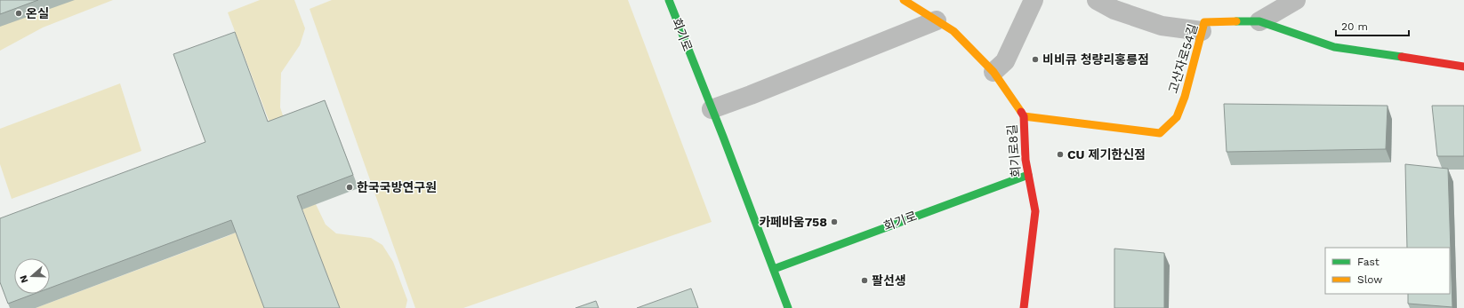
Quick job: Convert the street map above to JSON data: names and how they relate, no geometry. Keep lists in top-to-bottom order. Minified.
{"streets":{"street":["회기로","고산자로54길","회기로8길"]},"crossings":[["회기로","회기로8길"],["고산자로54길","회기로8길"]],"places":["온실","비비큐 청량리홍릉점","CU 제기한신점","한국국방연구원","카페바움758","팔선생"],"legend":["Fast","Slow"],"scale_bar":"20 m","north":"left"}
